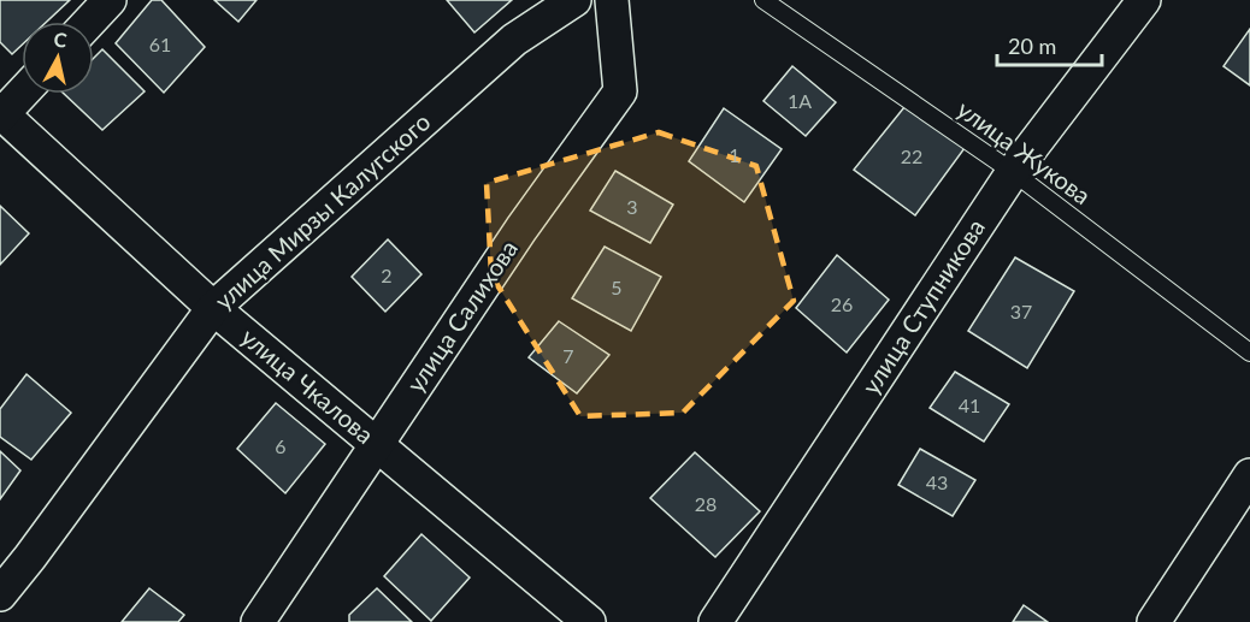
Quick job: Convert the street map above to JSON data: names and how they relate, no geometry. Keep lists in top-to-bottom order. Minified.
{"streets":{"street":["улица Мирзы Калугского","улица Ступникова","улица Салихова","улица Чкалова"],"lane":["улица Жукова"]},"crossings":[["улица Жукова","улица Ступникова"],["улица Мирзы Калугского","улица Чкалова"],["улица Салихова","улица Чкалова"]],"house_numbers":["61","1А","1","22","3","2","5","26","37","7","41","6","43","28"],"scale_bar":"20 m","north":"top"}
